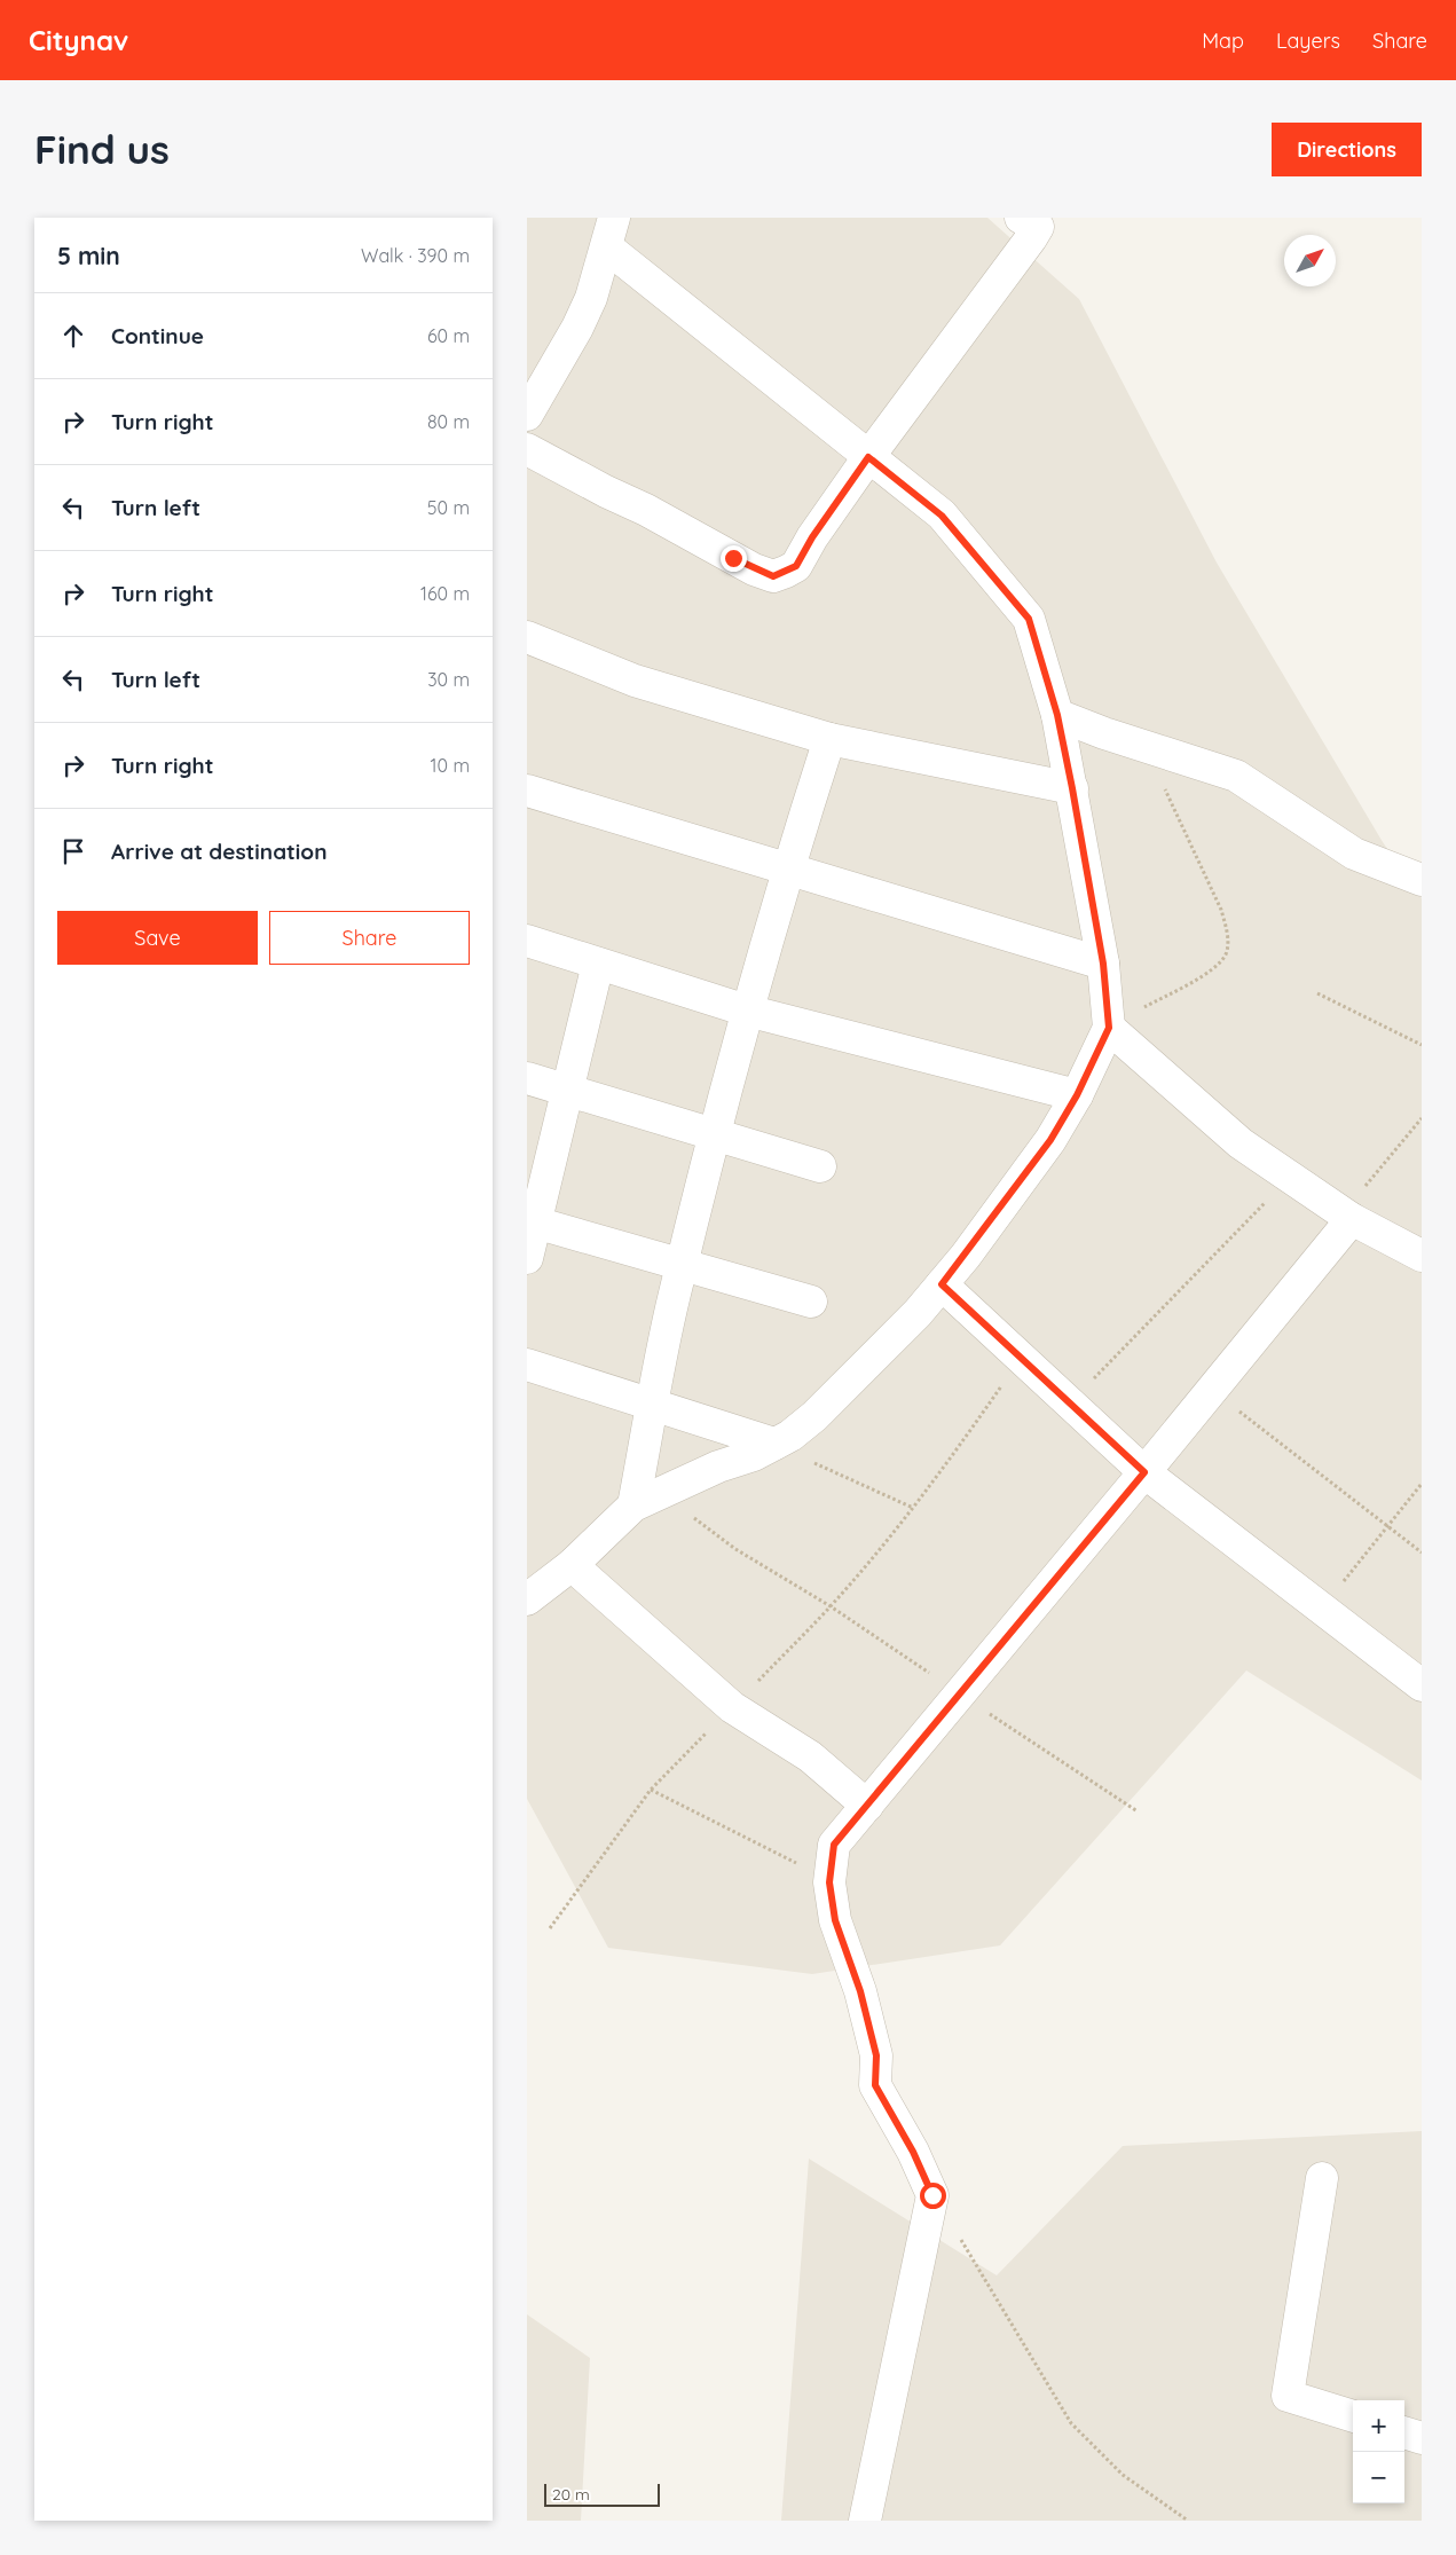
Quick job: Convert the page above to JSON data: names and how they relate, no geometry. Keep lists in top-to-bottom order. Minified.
{"scale_bar":"20 m","north":"top right","page":{"header":"Citynav","nav":["Map","Layers","Share"],"buttons":["Directions",["Save","Share"]],"title":"Find us","heading":["5 min","Walk · 390 m"],"list":[["Continue","60 m"],["Turn right","80 m"],["Turn left","50 m"],["Turn right","160 m"],["Turn left","30 m"],["Turn right","10 m"],"Arrive at destination"],"map_buttons":["+","−"],"scale":"20 m"}}
